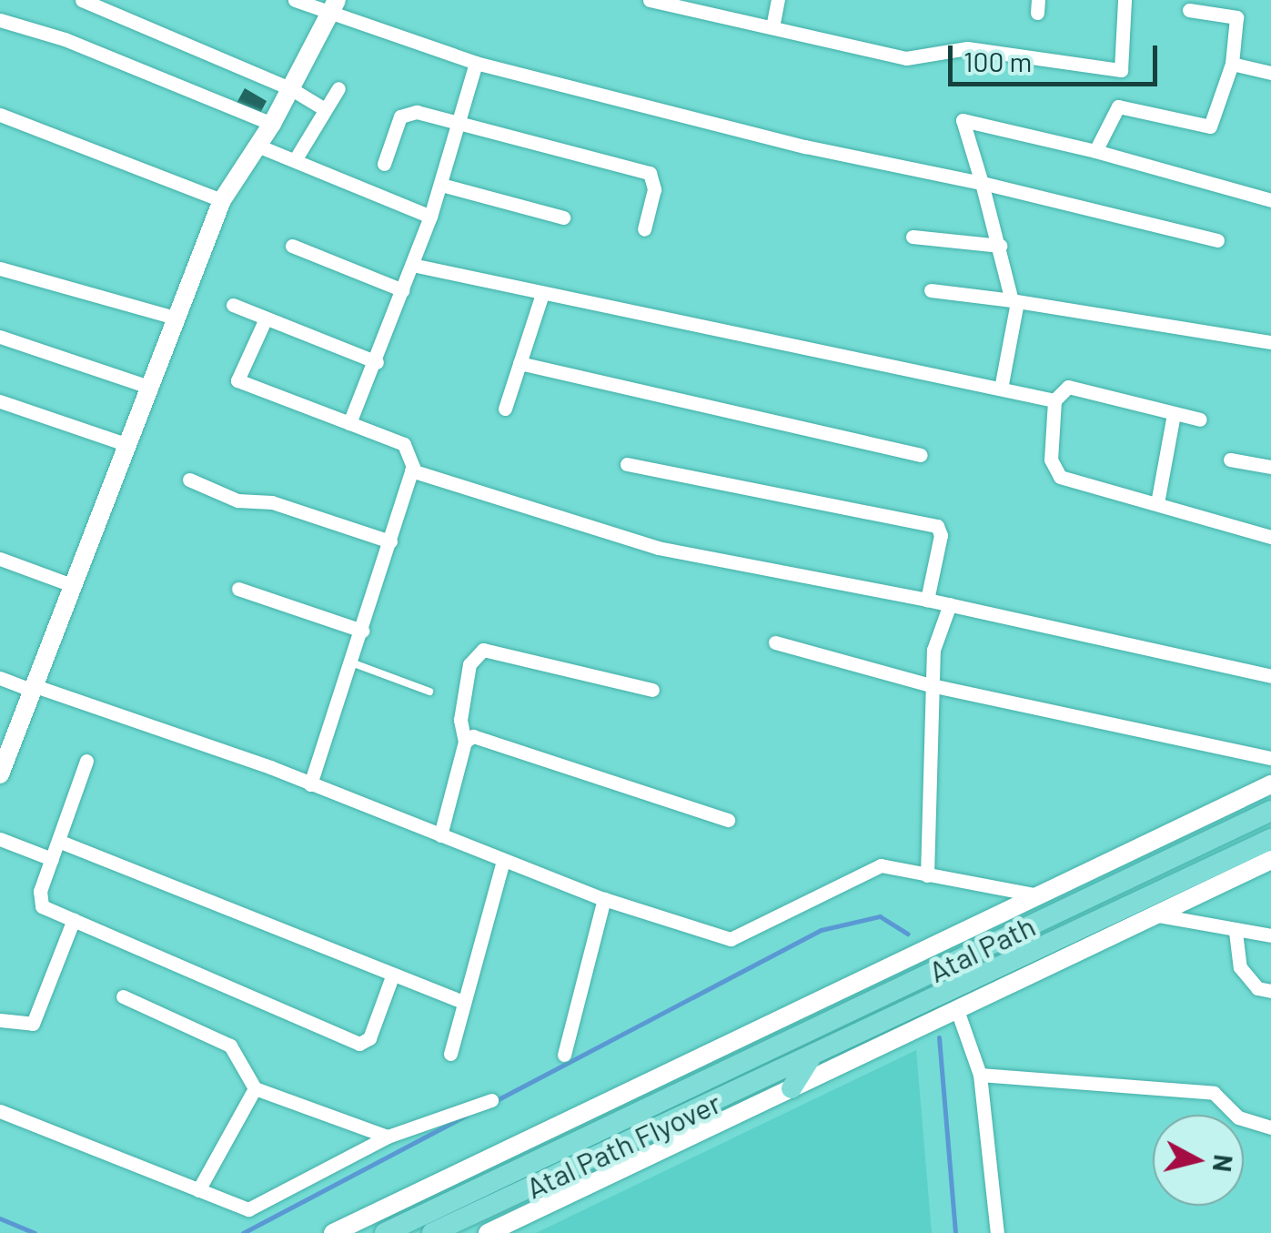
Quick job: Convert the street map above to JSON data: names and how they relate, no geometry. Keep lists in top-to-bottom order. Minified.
{"streets":{"main road":["Atal Path","Atal Path Flyover"]},"crossings":[["Atal Path","Atal Path Flyover"]],"scale_bar":"100 m","north":"right"}
